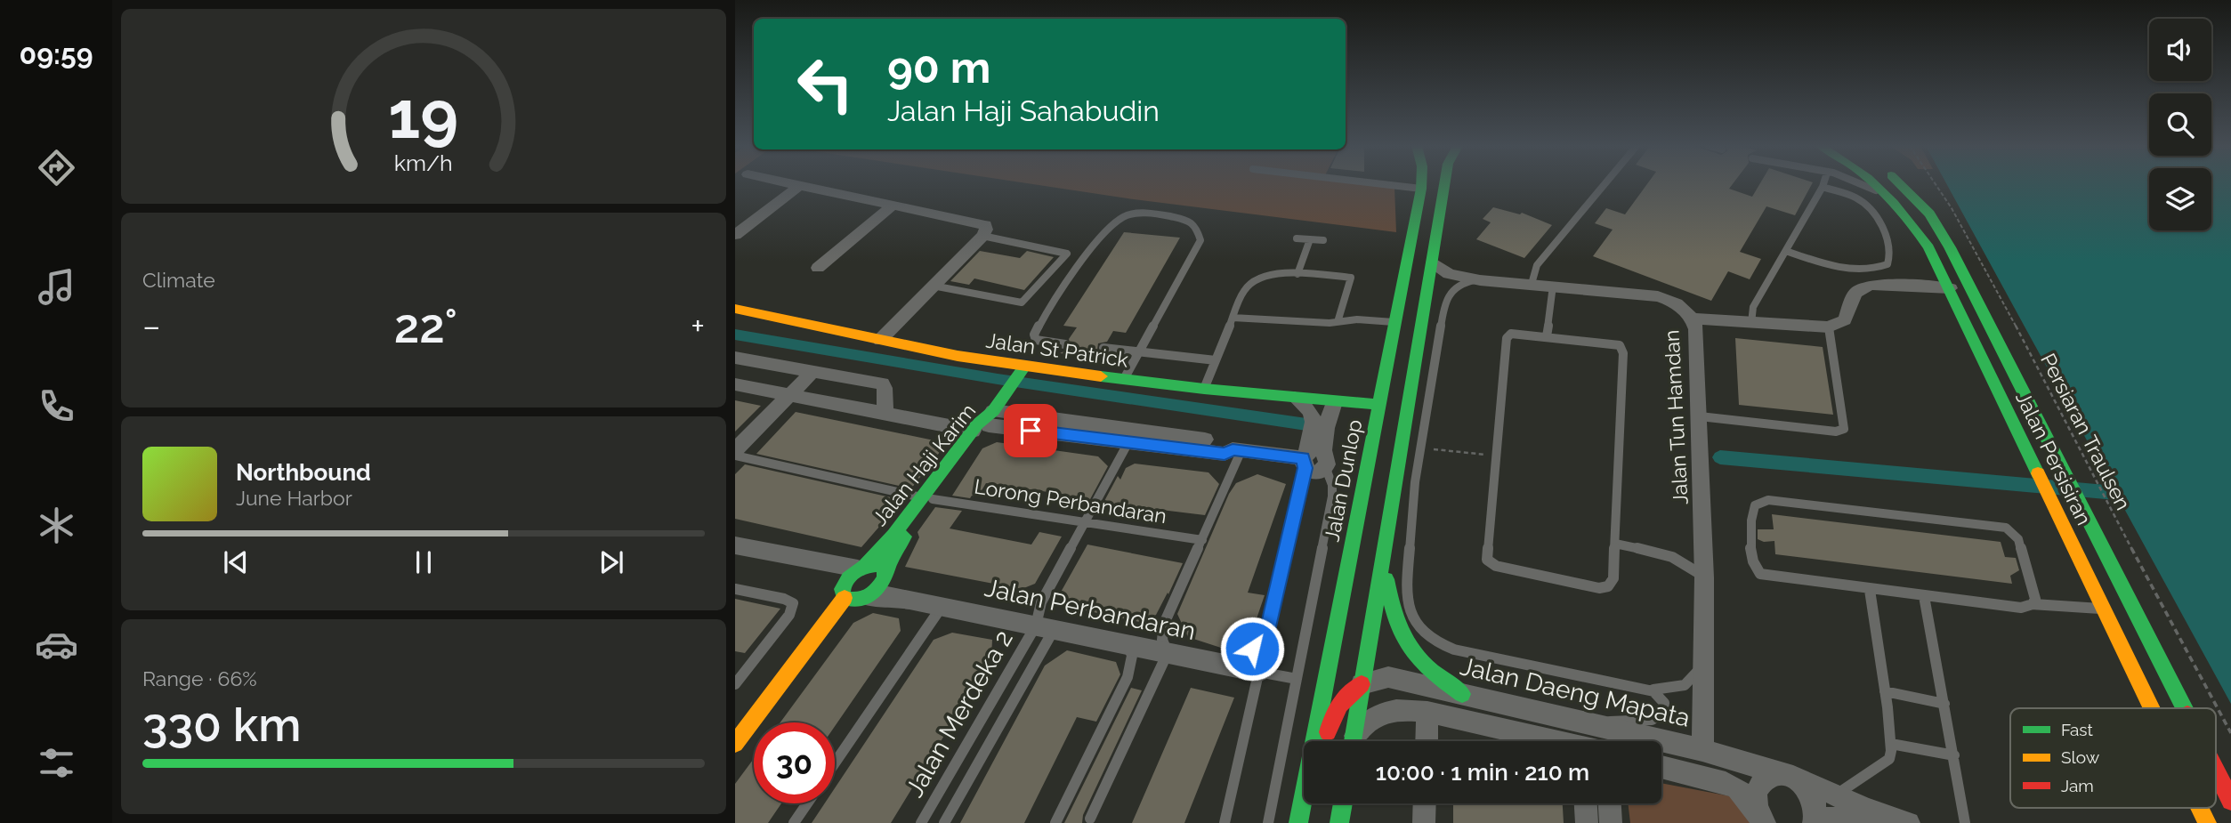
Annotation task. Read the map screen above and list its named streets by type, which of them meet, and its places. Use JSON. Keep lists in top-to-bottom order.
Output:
{
  "streets": {
    "street": [
      "Jalan St Patrick",
      "Jalan Tun Hamdan",
      "Jalan Persisiran",
      "Jalan Haji Karim",
      "Jalan Dunlop",
      "Jalan Perbandaran",
      "Jalan Daeng Mapata"
    ],
    "lane": ["Lorong Perbandaran", "Jalan Merdeka 2"],
    "path": ["Persiaran Traulsen"]
  },
  "crossings": [
    ["Jalan St Patrick", "Jalan Haji Karim"],
    ["Jalan St Patrick", "Jalan Dunlop"],
    ["Jalan Tun Hamdan", "Jalan Daeng Mapata"],
    ["Jalan Haji Karim", "Lorong Perbandaran"],
    ["Jalan Haji Karim", "Jalan Perbandaran"],
    ["Jalan Perbandaran", "Jalan Merdeka 2"]
  ],
  "legend": ["Fast", "Slow", "Jam"],
  "page": {
    "tabs": "09:59",
    "turn": ["90 m", "Jalan Haji Sahabudin"],
    "tile": [
      "Climate",
      ["Range · 66%", "330 km"]
    ],
    "heat": ["−", "22°", "+"],
    "song": ["Northbound", "June Harbor"],
    "limit": "30",
    "trip": "10:00 · 1 min · 210 m",
    "gauge": ["19", "km/h"]
  }
}
